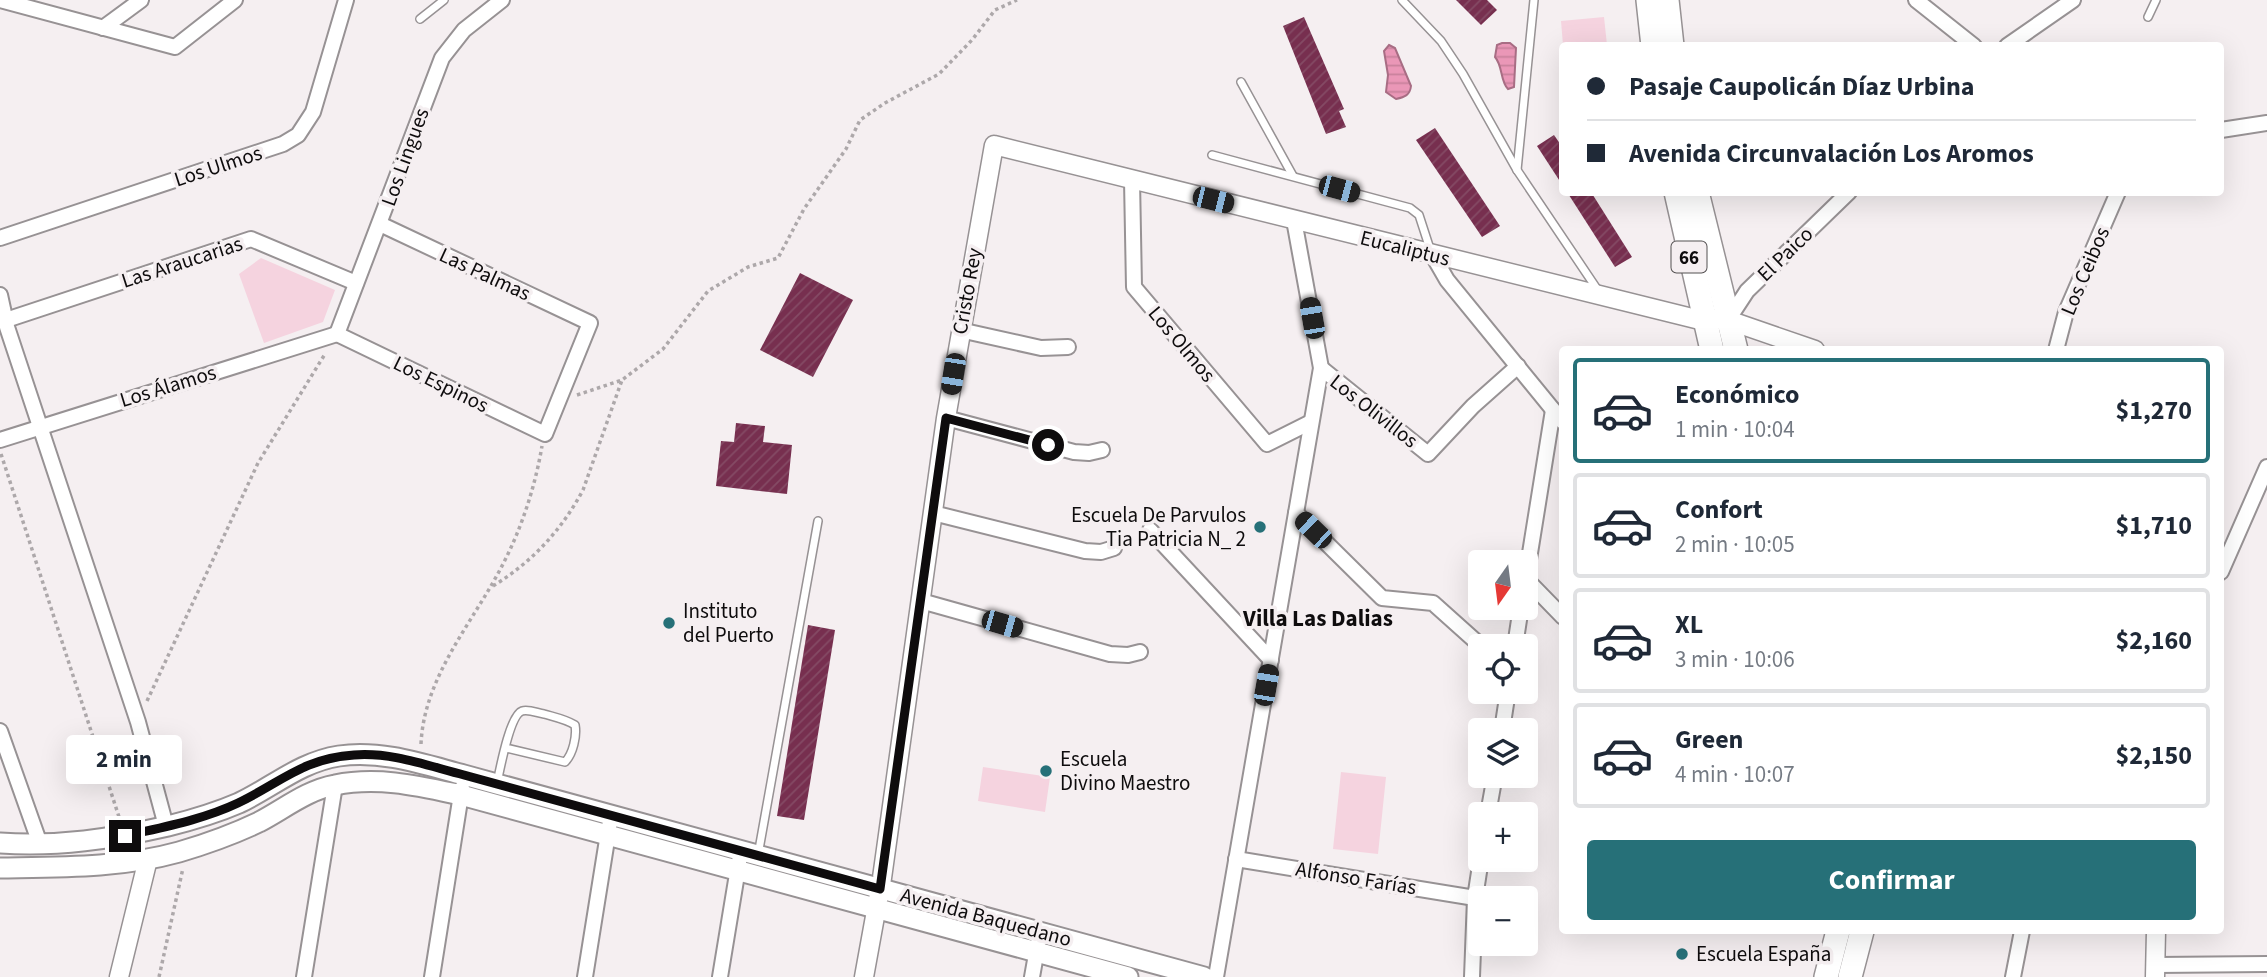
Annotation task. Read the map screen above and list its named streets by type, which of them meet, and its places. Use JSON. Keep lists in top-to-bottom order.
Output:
{
  "streets": {
    "highway": ["66"],
    "main road": ["Avenida Baquedano"],
    "street": [
      "Los Lingues",
      "Los Ulmos",
      "Eucaliptus",
      "El Paico",
      "Las Araucarias",
      "Los Ceibos",
      "Las Palmas",
      "Cristo Rey",
      "Los Olmos",
      "Los Espinos",
      "Los Álamos",
      "Los Olivillos",
      "Alfonso Farías"
    ]
  },
  "crossings": [
    ["Los Lingues", "Las Araucarias"],
    ["Los Lingues", "Las Palmas"],
    ["Los Lingues", "Los Espinos"],
    ["Los Lingues", "Los Álamos"],
    ["Eucaliptus", "El Paico"],
    ["Eucaliptus", "66"],
    ["Eucaliptus", "Cristo Rey"],
    ["Eucaliptus", "Los Olmos"],
    ["El Paico", "66"],
    ["Cristo Rey", "Avenida Baquedano"],
    ["Los Espinos", "Los Álamos"]
  ],
  "districts": ["Villa Las Dalias"],
  "places": [
    "Escuela De Parvulos Tia Patricia N_ 2",
    "Instituto del Puerto",
    "Escuela Divino Maestro",
    "Escuela España"
  ],
  "north": "bottom",
  "page": {
    "banner": ["Pasaje Caupolicán Díaz Urbina", "Avenida Circunvalación Los Aromos"],
    "list": [
      {
        "name": "Económico",
        "note": "1 min · 10:04",
        "value": "$1,270"
      },
      {
        "name": "Confort",
        "note": "2 min · 10:05",
        "value": "$1,710"
      },
      {
        "name": "XL",
        "note": "3 min · 10:06",
        "value": "$2,160"
      },
      {
        "name": "Green",
        "note": "4 min · 10:07",
        "value": "$2,150"
      }
    ],
    "map_buttons": ["+", "−"],
    "bubble": "2 min",
    "buttons": "Confirmar"
  }
}
